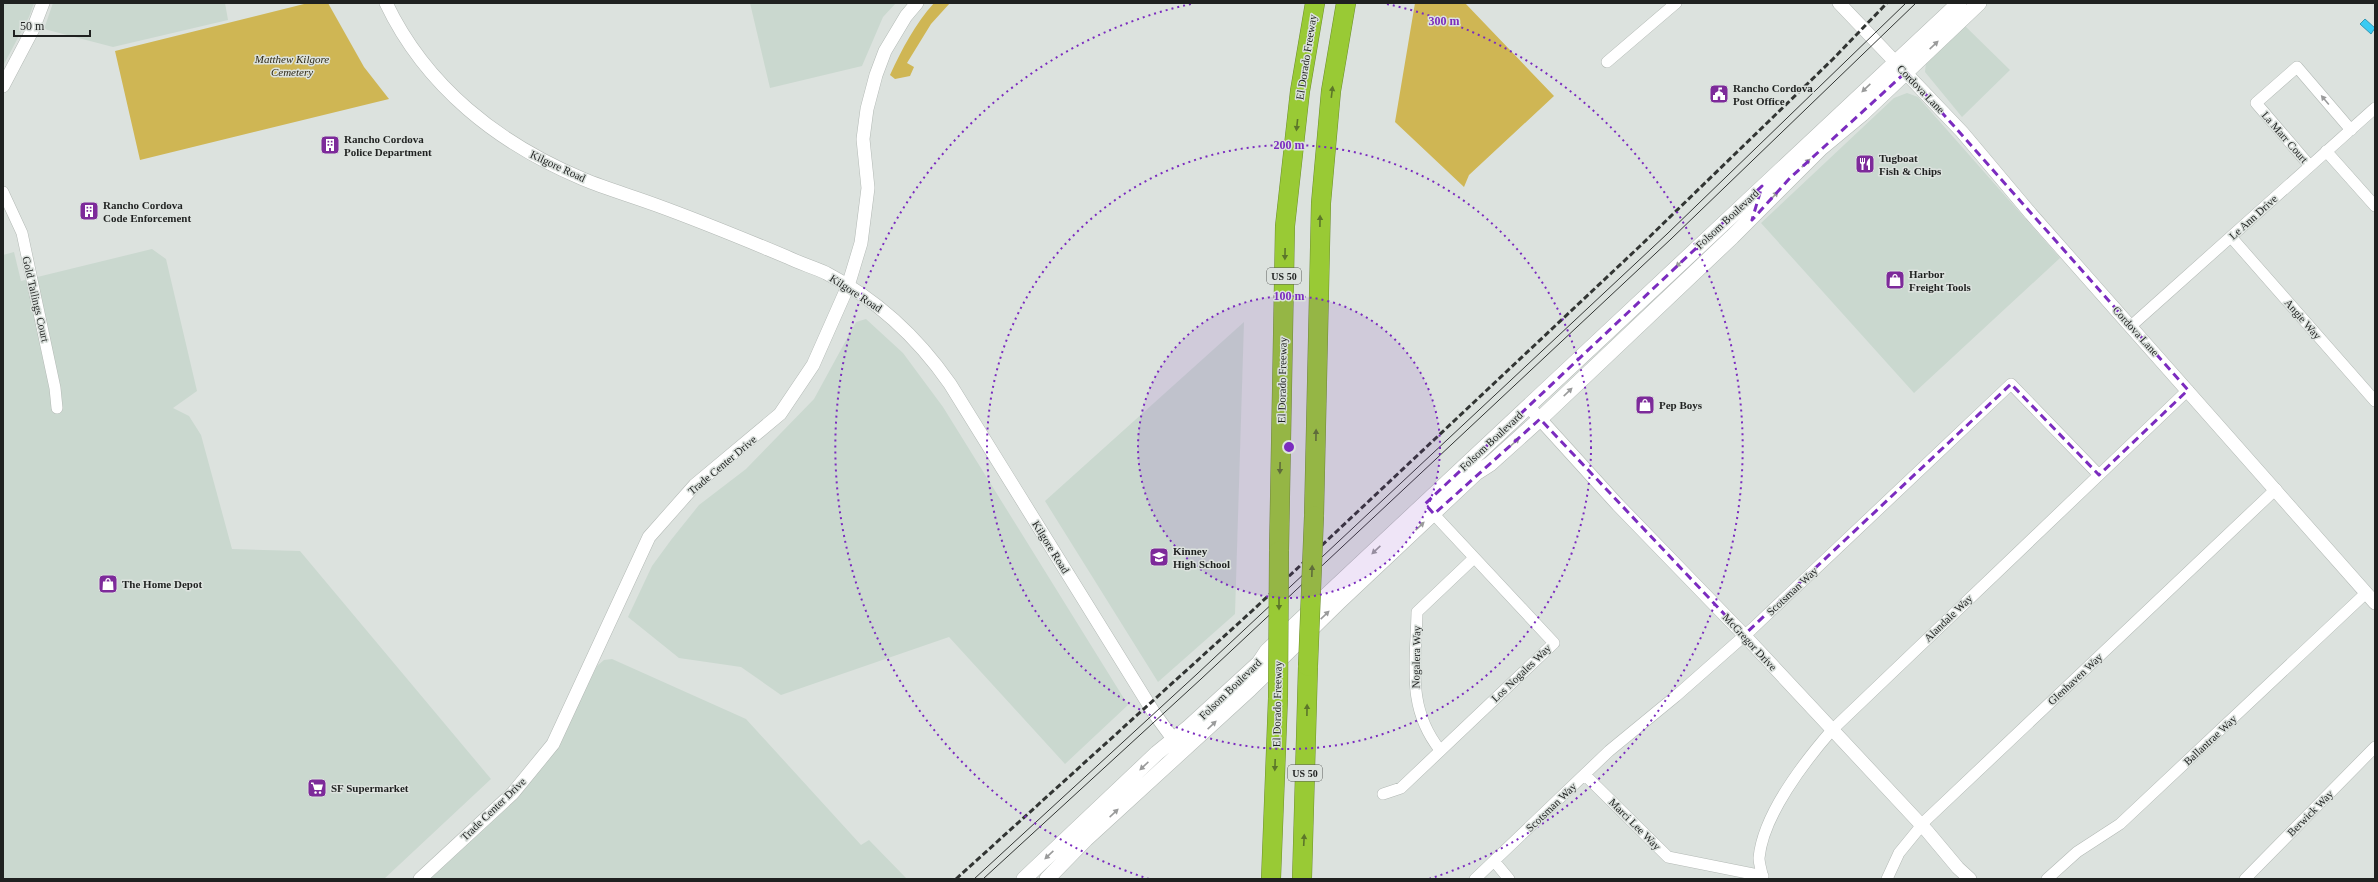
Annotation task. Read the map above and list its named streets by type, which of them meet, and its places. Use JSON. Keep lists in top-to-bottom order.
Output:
{
  "streets": {
    "highway": ["El Dorado Freeway", "US 50"],
    "main road": ["Folsom Boulevard"],
    "street": [
      "Cordova Lane",
      "La Marr Court",
      "Kilgore Road",
      "Le Ann Drive",
      "Gold Tailings Court",
      "Angie Way",
      "Trade Center Drive",
      "Scotsman Way",
      "Alandale Way",
      "McGregor Drive",
      "Nogalera Way",
      "Los Nogales Way",
      "Glenhaven Way",
      "Ballantrae Way",
      "Berwick Way",
      "Marci Lee Way"
    ]
  },
  "crossings": [
    ["Cordova Lane", "Le Ann Drive"],
    ["Cordova Lane", "Folsom Boulevard"],
    ["Cordova Lane", "Alandale Way"],
    ["Cordova Lane", "Glenhaven Way"],
    ["Cordova Lane", "Ballantrae Way"],
    ["La Marr Court", "Le Ann Drive"],
    ["Kilgore Road", "Folsom Boulevard"],
    ["Kilgore Road", "Trade Center Drive"],
    ["Le Ann Drive", "Angie Way"],
    ["Folsom Boulevard", "McGregor Drive"],
    ["Folsom Boulevard", "Los Nogales Way"],
    ["Scotsman Way", "Alandale Way"],
    ["Scotsman Way", "McGregor Drive"],
    ["Scotsman Way", "Marci Lee Way"],
    ["Alandale Way", "McGregor Drive"],
    ["Alandale Way", "Marci Lee Way"],
    ["McGregor Drive", "Glenhaven Way"],
    ["Nogalera Way", "Los Nogales Way"]
  ],
  "parks": ["Matthew Kilgore Cemetery"],
  "places": {
    "public building": ["Rancho Cordova Post Office"],
    "building": ["Rancho Cordova Police Department", "Rancho Cordova Code Enforcement"],
    "restaurant": ["Tugboat Fish & Chips"],
    "shop": ["Harbor Freight Tools", "Pep Boys", "The Home Depot"],
    "school or university": ["Kinney High School"],
    "supermarket": ["SF Supermarket"]
  },
  "scale_bar": "50 m",
  "rings": ["300 m", "200 m", "100 m"]
}
